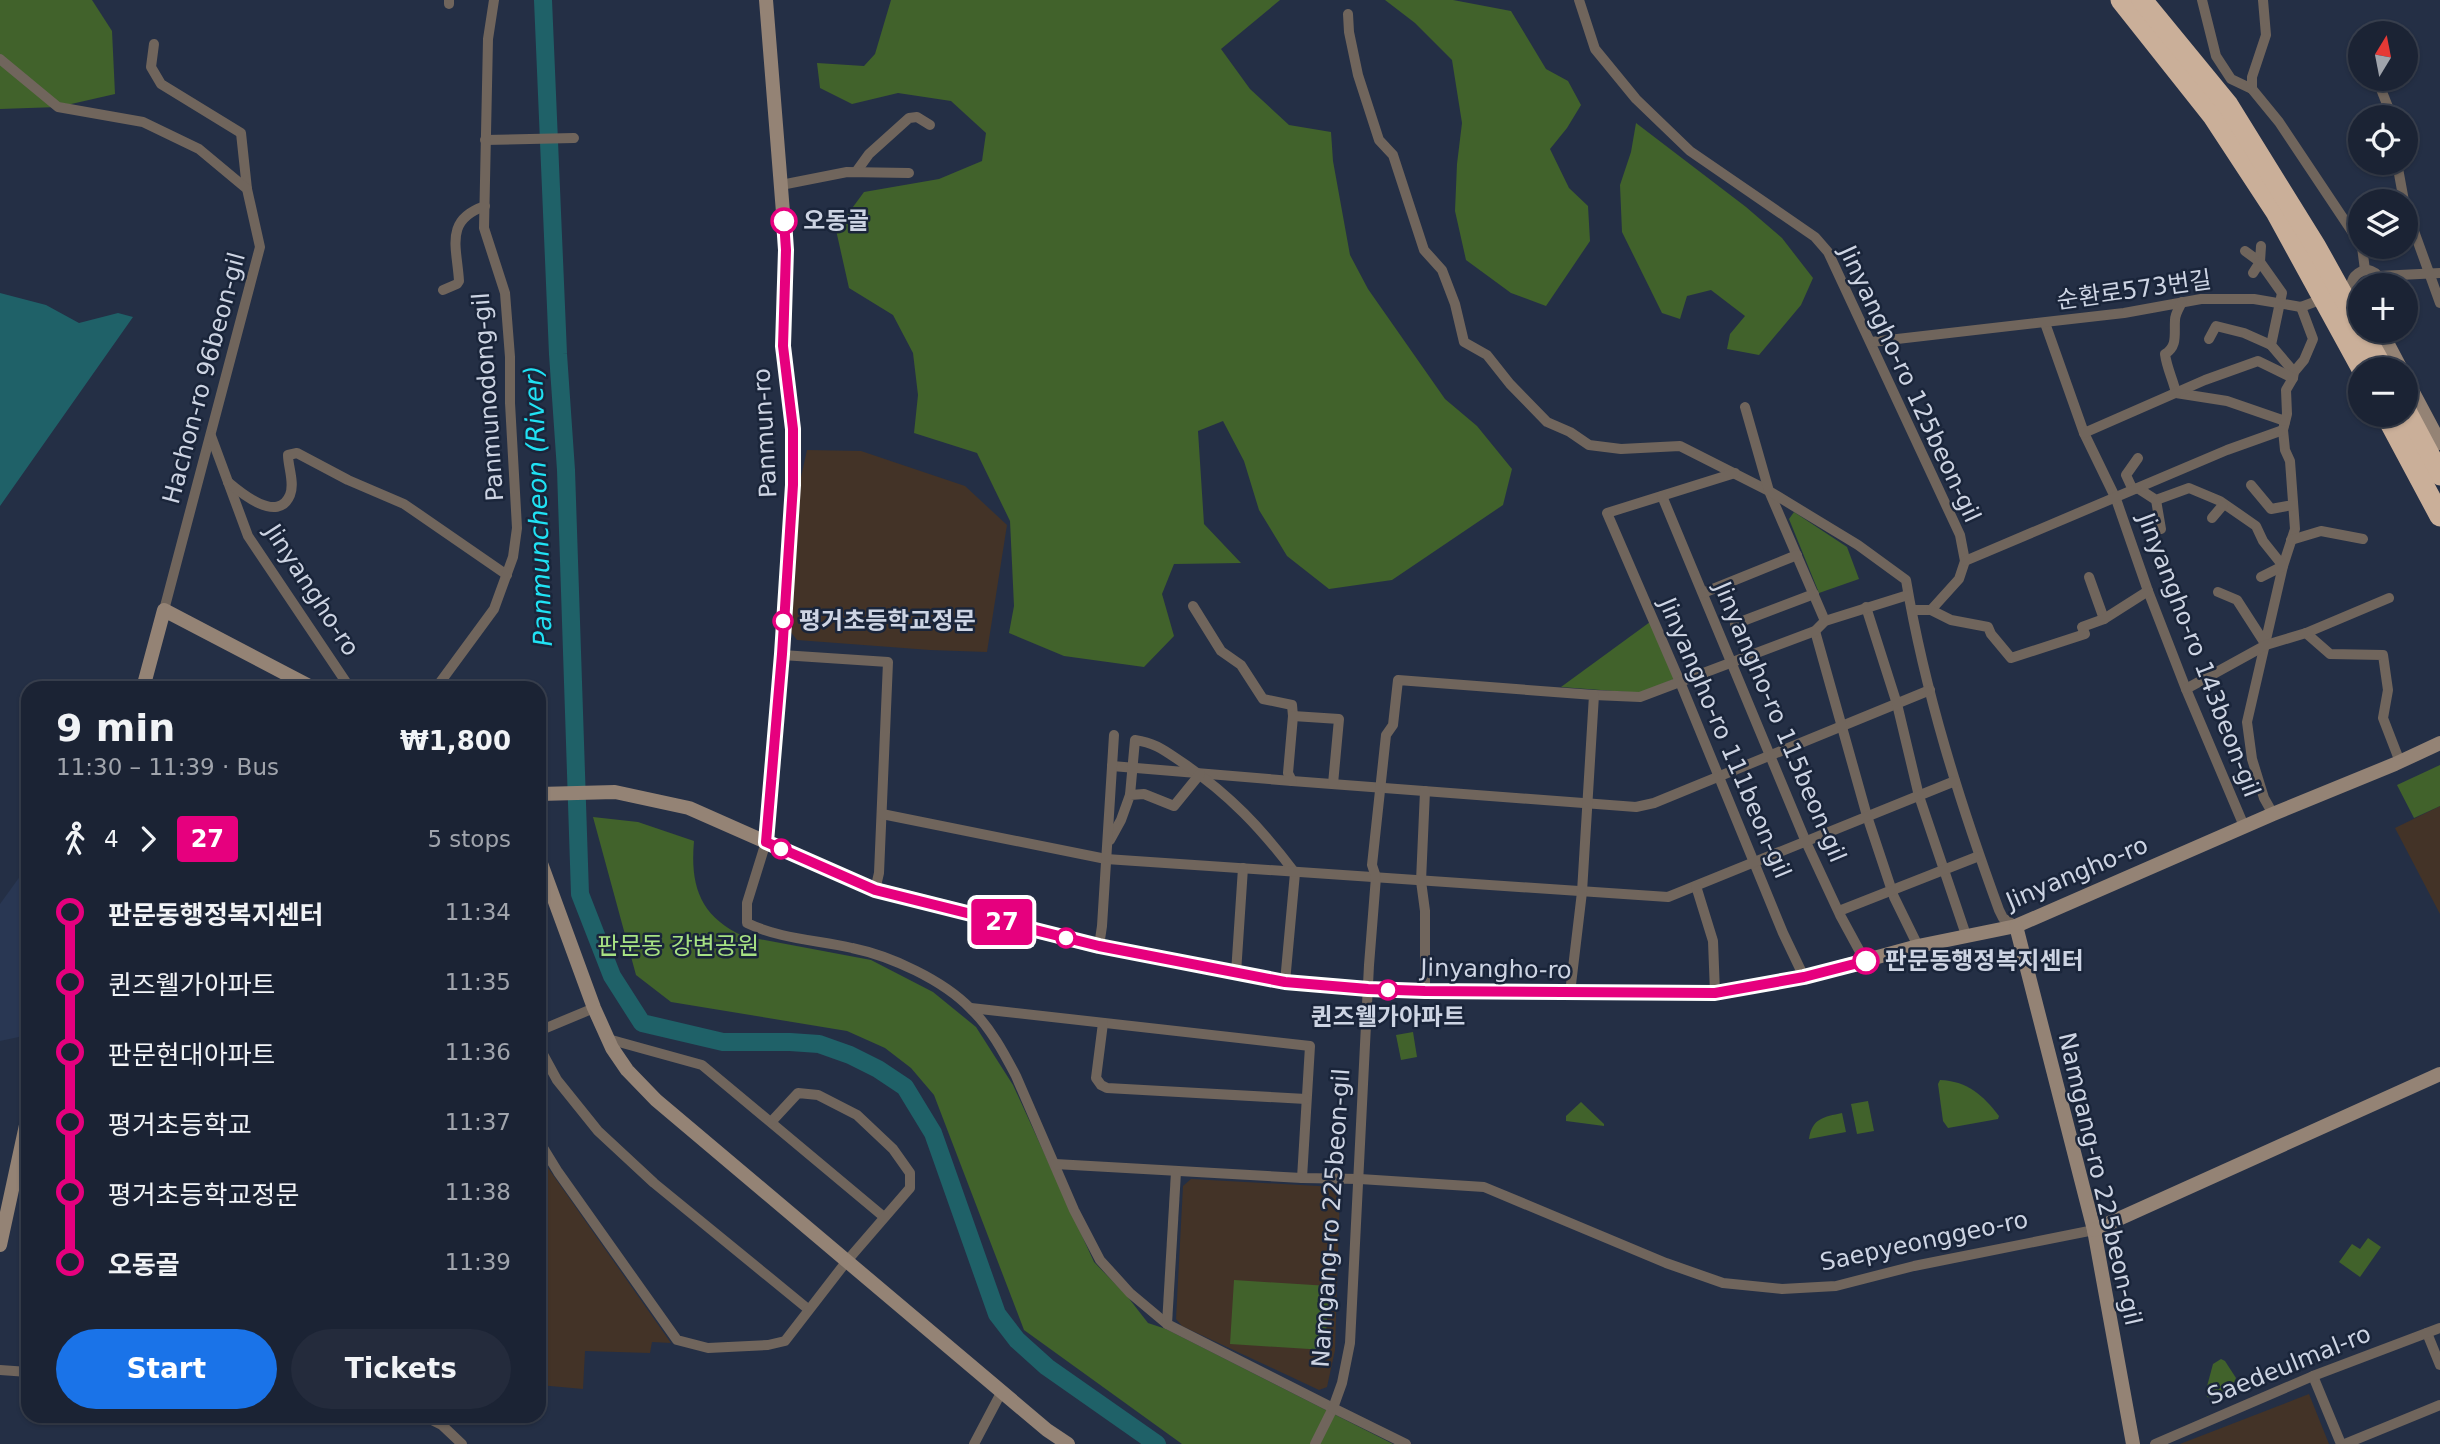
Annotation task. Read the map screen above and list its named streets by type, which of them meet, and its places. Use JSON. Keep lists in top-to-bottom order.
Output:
{
  "streets": {
    "street": [
      "순환로573번길",
      "Hachon-ro 96beon-gil",
      "Jinyangho-ro 125beon-gil",
      "Panmunodong-gil",
      "Panmun-ro",
      "Jinyangho-ro",
      "Jinyangho-ro 143beon-gil",
      "Jinyangho-ro 115beon-gil",
      "Jinyangho-ro 111beon-gil",
      "Namgang-ro 225beon-gil",
      "Saepyeonggeo-ro",
      "Saedeulmal-ro"
    ]
  },
  "crossings": [
    ["순환로573번길", "Jinyangho-ro 125beon-gil"],
    ["순환로573번길", "Jinyangho-ro 143beon-gil"],
    ["Hachon-ro 96beon-gil", "Jinyangho-ro"],
    ["Jinyangho-ro 125beon-gil", "Jinyangho-ro 143beon-gil"],
    ["Panmun-ro", "Jinyangho-ro"],
    ["Jinyangho-ro", "Jinyangho-ro 143beon-gil"],
    ["Jinyangho-ro", "Jinyangho-ro 115beon-gil"],
    ["Jinyangho-ro", "Jinyangho-ro 111beon-gil"],
    ["Jinyangho-ro", "Namgang-ro 225beon-gil"],
    ["Jinyangho-ro 115beon-gil", "Jinyangho-ro 111beon-gil"],
    ["Namgang-ro 225beon-gil", "Saepyeonggeo-ro"]
  ],
  "water": ["Panmuncheon (River)"],
  "parks": ["판문동 강변공원"],
  "places": [
    "오동골",
    "평거초등학교정문",
    "판문동행정복지센터",
    "퀸즈웰가아파트"
  ],
  "lines": ["bus line 27"],
  "north": "top",
  "page": {
    "on_map": "27",
    "map_buttons": ["+", "−"],
    "heading": ["9 min", "11:30 – 11:39 · Bus", "₩1,800"],
    "legs": ["4", "27", "5 stops"],
    "list": [
      {
        "name": "판문동행정복지센터",
        "value": "11:34"
      },
      {
        "name": "퀸즈웰가아파트",
        "value": "11:35"
      },
      {
        "name": "판문현대아파트",
        "value": "11:36"
      },
      {
        "name": "평거초등학교",
        "value": "11:37"
      },
      {
        "name": "평거초등학교정문",
        "value": "11:38"
      },
      {
        "name": "오동골",
        "value": "11:39"
      }
    ],
    "buttons": ["Start", "Tickets"]
  }
}
